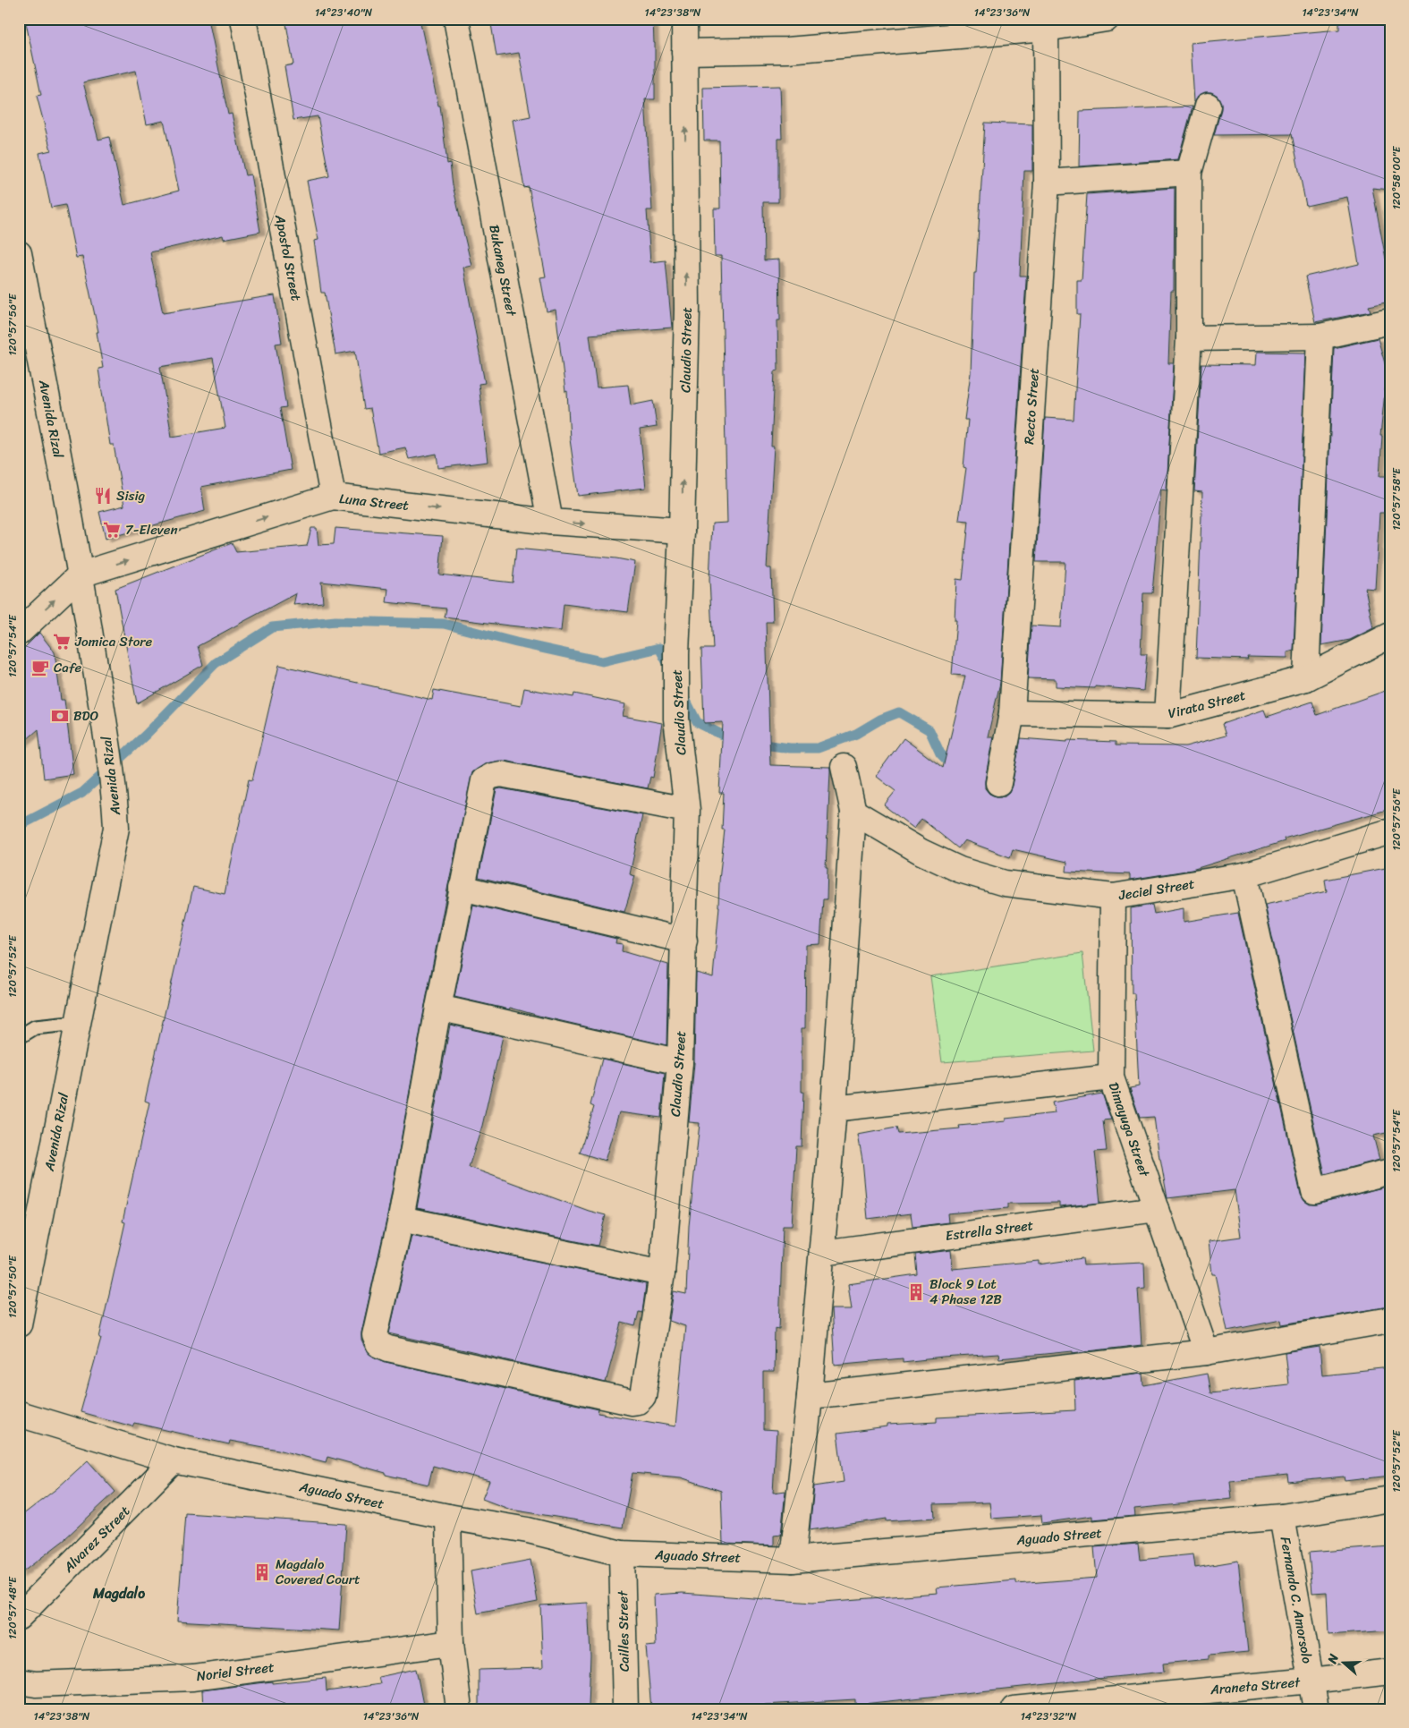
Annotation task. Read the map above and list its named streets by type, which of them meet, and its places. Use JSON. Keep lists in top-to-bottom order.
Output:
{
  "streets": {
    "street": [
      "Apostol Street",
      "Bukaneg Street",
      "Claudio Street",
      "Recto Street",
      "Avenida Rizal",
      "Luna Street",
      "Virata Street",
      "Jeciel Street",
      "Dimayuga Street",
      "Estrella Street",
      "Aguado Street",
      "Alvarez Street",
      "Fernando C. Amorsolo",
      "Cailles Street",
      "Noriel Street",
      "Araneta Street"
    ]
  },
  "crossings": [
    ["Apostol Street", "Luna Street"],
    ["Bukaneg Street", "Luna Street"],
    ["Claudio Street", "Luna Street"],
    ["Recto Street", "Virata Street"],
    ["Avenida Rizal", "Luna Street"],
    ["Jeciel Street", "Dimayuga Street"],
    ["Dimayuga Street", "Estrella Street"],
    ["Aguado Street", "Alvarez Street"],
    ["Aguado Street", "Fernando C. Amorsolo"],
    ["Aguado Street", "Cailles Street"],
    ["Fernando C. Amorsolo", "Araneta Street"]
  ],
  "one_way": ["Luna Street"],
  "districts": ["Magdalo"],
  "places": {
    "restaurant": ["Sisig"],
    "supermarket": ["7-Eleven", "Jomica Store"],
    "cafe": ["Cafe"],
    "bank": ["BDO"],
    "building": ["Block 9 Lot 4 Phase 12B", "Magdalo Covered Court"]
  },
  "north": "left",
  "coordinates": [
    "14°23'40\"N",
    "14°23'38\"N",
    "14°23'36\"N",
    "14°23'34\"N",
    "120°58'00\"E",
    "120°57'56\"E",
    "120°57'58\"E",
    "120°57'54\"E",
    "120°57'52\"E",
    "120°57'50\"E",
    "120°57'48\"E",
    "14°23'32\"N"
  ]
}
